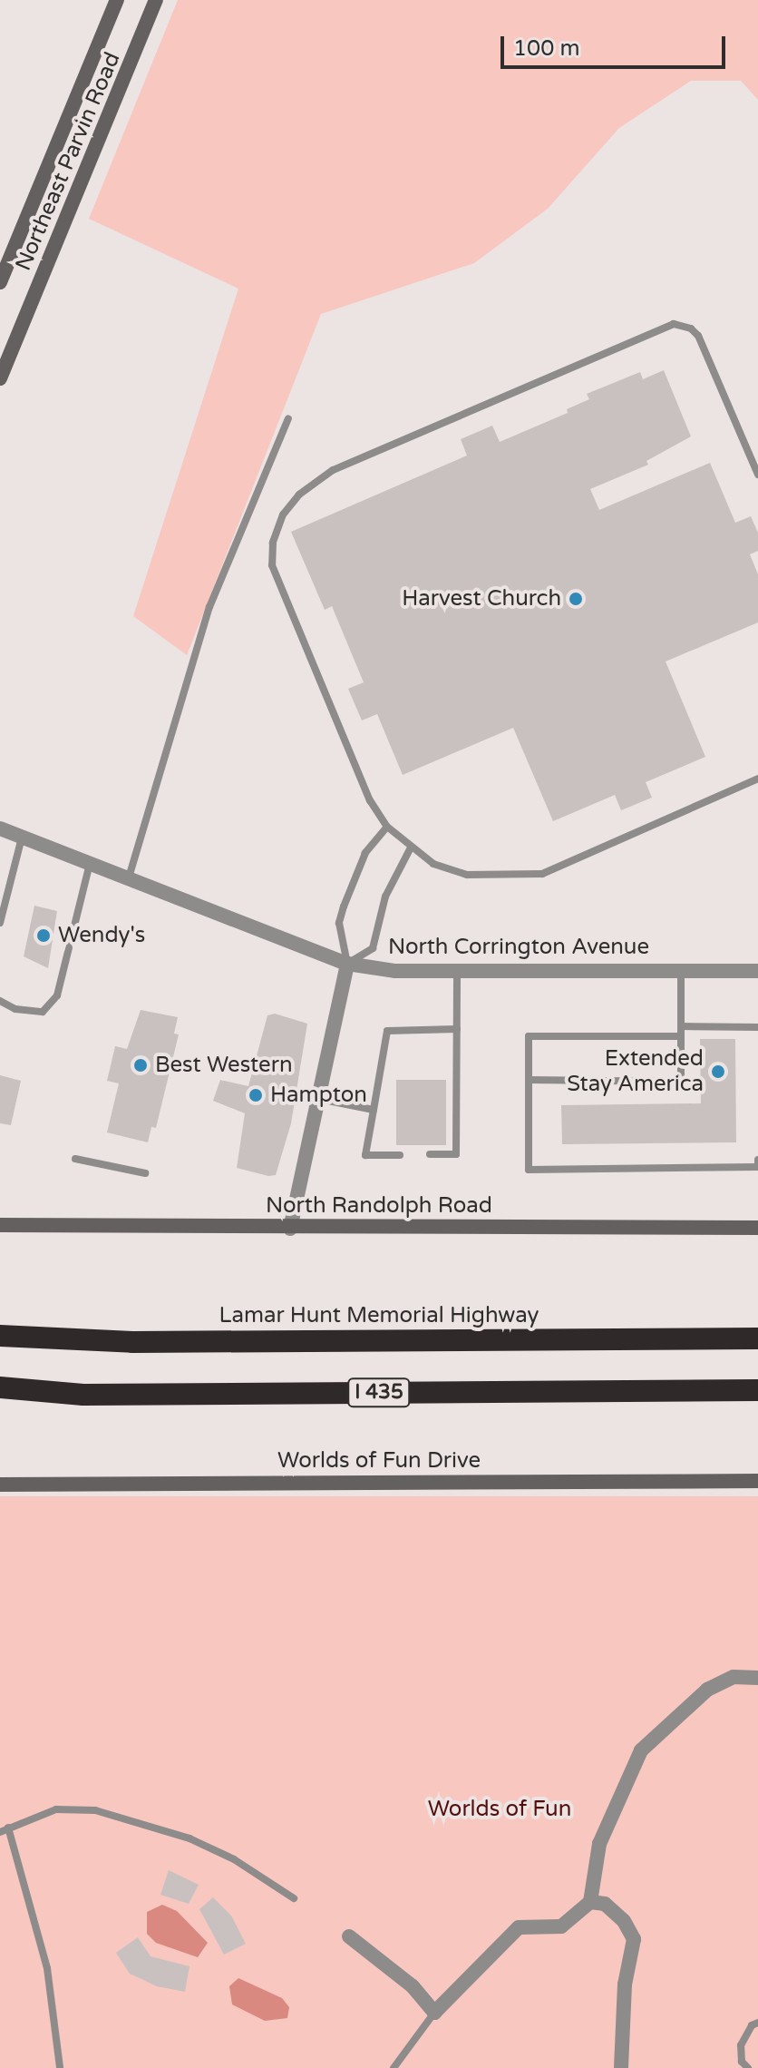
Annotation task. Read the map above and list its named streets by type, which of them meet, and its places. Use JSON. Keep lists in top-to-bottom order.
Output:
{
  "streets": {
    "highway": ["Lamar Hunt Memorial Highway", "I 435"],
    "main road": ["Northeast Parvin Road", "North Randolph Road", "Worlds of Fun Drive"],
    "street": ["North Corrington Avenue"]
  },
  "parks": ["Worlds of Fun"],
  "places": [
    "Harvest Church",
    "Wendy's",
    "Best Western",
    "Extended Stay America",
    "Hampton"
  ],
  "scale_bar": "100 m"
}
